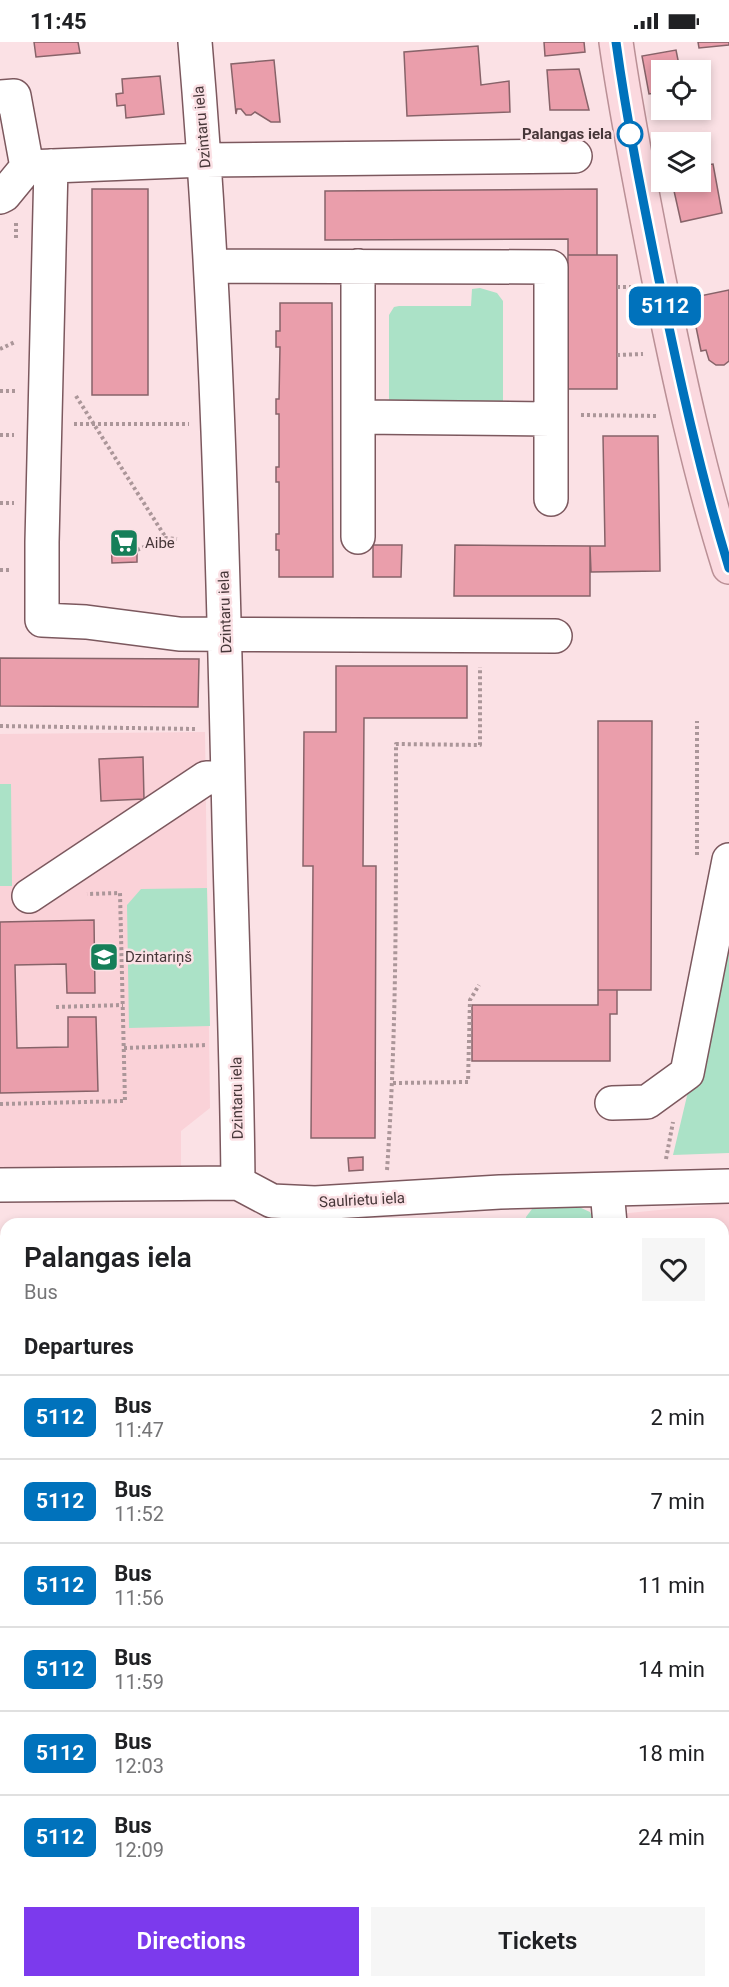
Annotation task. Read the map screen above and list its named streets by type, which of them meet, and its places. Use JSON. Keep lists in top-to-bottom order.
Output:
{
  "streets": {
    "street": ["Dzintaru iela", "Saulrietu iela"]
  },
  "crossings": [
    ["Dzintaru iela", "Saulrietu iela"]
  ],
  "places": {
    "other": ["Palangas iela"],
    "supermarket": ["Aibe"],
    "school or university": ["Dzintariņš"]
  },
  "lines": ["bus line 5112"],
  "page": {
    "status": "11:45",
    "on_map": "5112",
    "heading": [
      ["Palangas iela", "Bus"],
      "Departures"
    ],
    "list": [
      {
        "mark": "5112",
        "name": "Bus",
        "note": "11:47",
        "value": "2 min"
      },
      {
        "mark": "5112",
        "name": "Bus",
        "note": "11:52",
        "value": "7 min"
      },
      {
        "mark": "5112",
        "name": "Bus",
        "note": "11:56",
        "value": "11 min"
      },
      {
        "mark": "5112",
        "name": "Bus",
        "note": "11:59",
        "value": "14 min"
      },
      {
        "mark": "5112",
        "name": "Bus",
        "note": "12:03",
        "value": "18 min"
      },
      {
        "mark": "5112",
        "name": "Bus",
        "note": "12:09",
        "value": "24 min"
      }
    ],
    "buttons": ["Directions", "Tickets"]
  }
}
